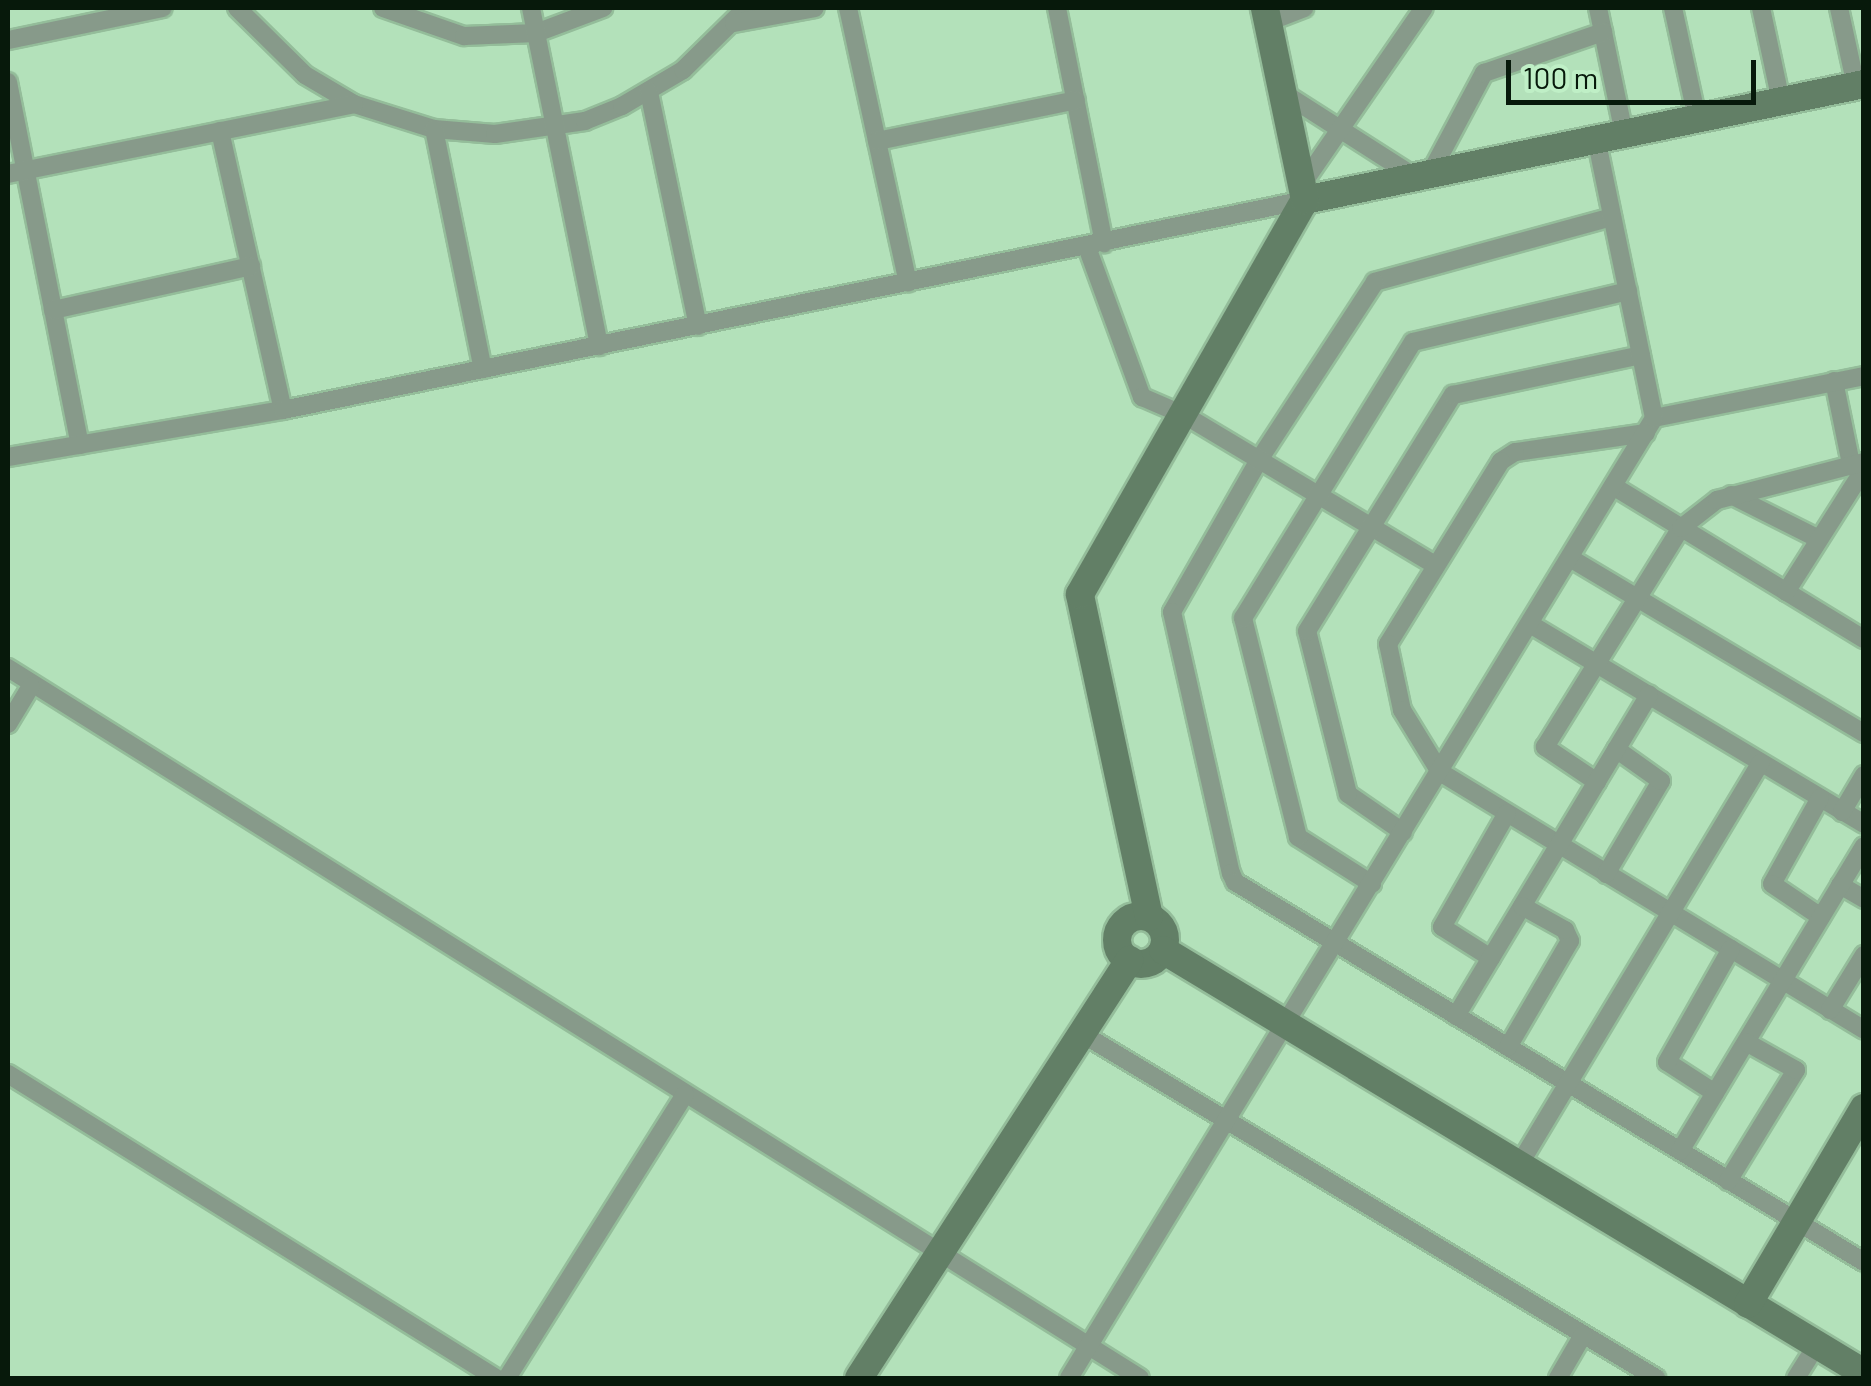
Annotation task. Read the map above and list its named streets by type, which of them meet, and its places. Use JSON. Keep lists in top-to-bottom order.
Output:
{
  "scale_bar": "100 m"
}
